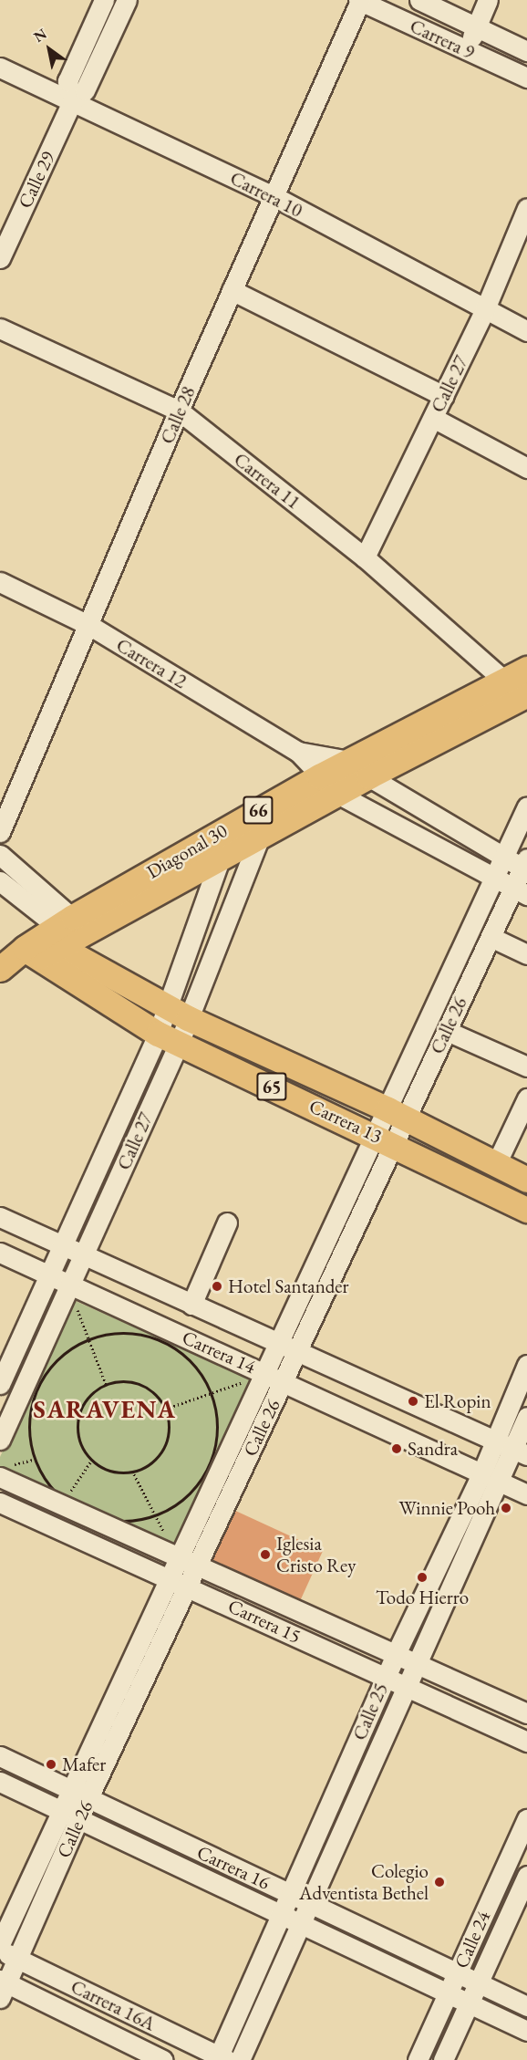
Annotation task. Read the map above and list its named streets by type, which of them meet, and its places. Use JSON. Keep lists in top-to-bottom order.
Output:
{
  "streets": {
    "main road": [
      "66",
      "Diagonal 30",
      "65",
      "Carrera 13"
    ],
    "street": [
      "Carrera 9",
      "Calle 29",
      "Carrera 10",
      "Calle 27",
      "Calle 28",
      "Carrera 11",
      "Carrera 12",
      "Calle 26",
      "Carrera 14",
      "Carrera 15",
      "Calle 25",
      "Carrera 16",
      "Calle 24",
      "Carrera 16A"
    ]
  },
  "crossings": [
    ["Carrera 9", "Calle 28"],
    ["Calle 29", "Carrera 10"],
    ["Carrera 10", "Calle 27"],
    ["Carrera 10", "Calle 28"],
    ["Calle 27", "Carrera 11"],
    ["Calle 27", "Diagonal 30"],
    ["Calle 27", "Carrera 13"],
    ["Calle 27", "Carrera 14"],
    ["Calle 28", "Carrera 11"],
    ["Calle 28", "Carrera 12"],
    ["Carrera 11", "Diagonal 30"],
    ["Carrera 12", "Diagonal 30"],
    ["Carrera 12", "Calle 26"],
    ["Diagonal 30", "Carrera 13"],
    ["Calle 26", "Carrera 13"],
    ["Calle 26", "Carrera 14"],
    ["Calle 26", "Carrera 15"],
    ["Calle 26", "Carrera 16"],
    ["Calle 26", "Carrera 16A"],
    ["Carrera 14", "Calle 25"],
    ["Carrera 15", "Calle 25"],
    ["Calle 25", "Carrera 16"],
    ["Calle 25", "Carrera 16A"],
    ["Carrera 16", "Calle 24"]
  ],
  "districts": ["SARAVENA"],
  "places": [
    "Hotel Santander",
    "El Ropin",
    "Sandra",
    "Winnie Pooh",
    "Iglesia Cristo Rey",
    "Todo Hierro",
    "Mafer",
    "Colegio Adventista Bethel"
  ],
  "north": "top left"
}
